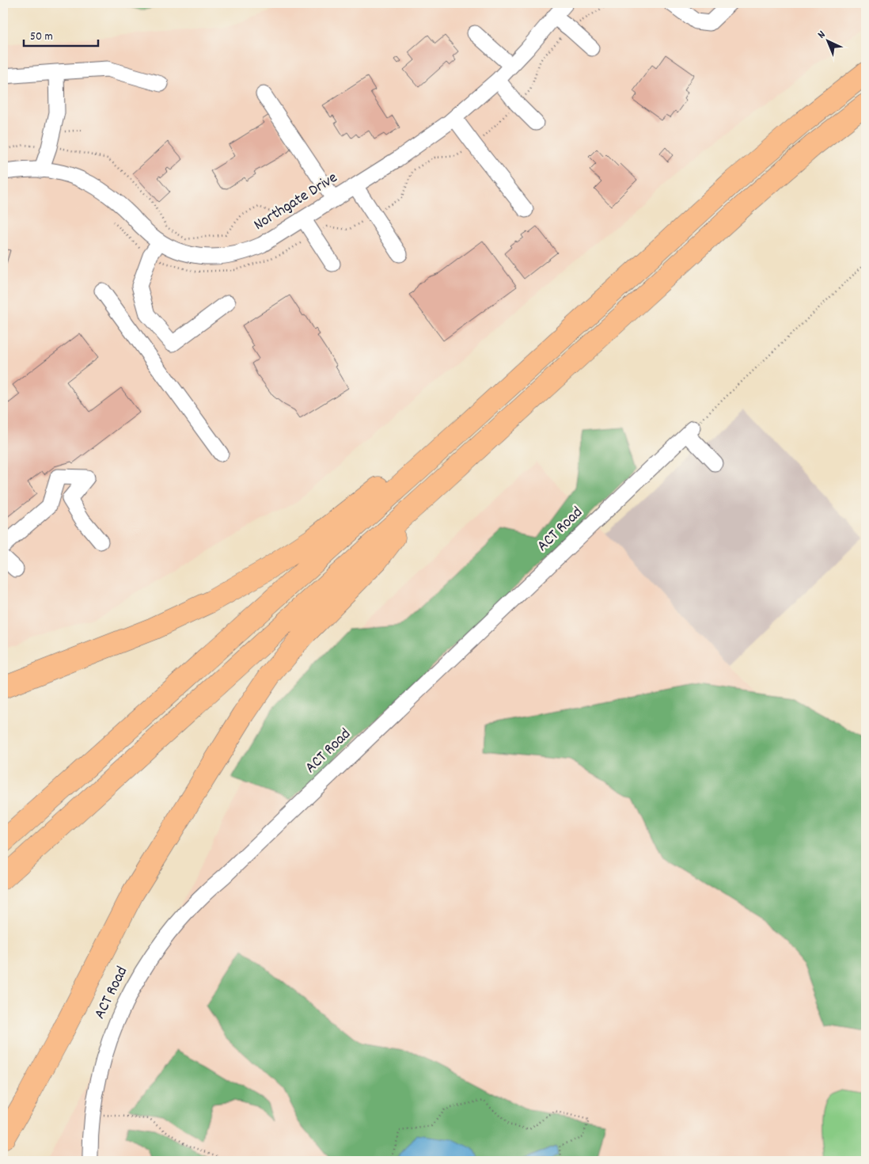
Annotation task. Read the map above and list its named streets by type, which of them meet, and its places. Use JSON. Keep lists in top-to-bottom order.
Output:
{
  "streets": {
    "street": ["Northgate Drive", "ACT Road"]
  },
  "scale_bar": "50 m",
  "north": "top left"
}
